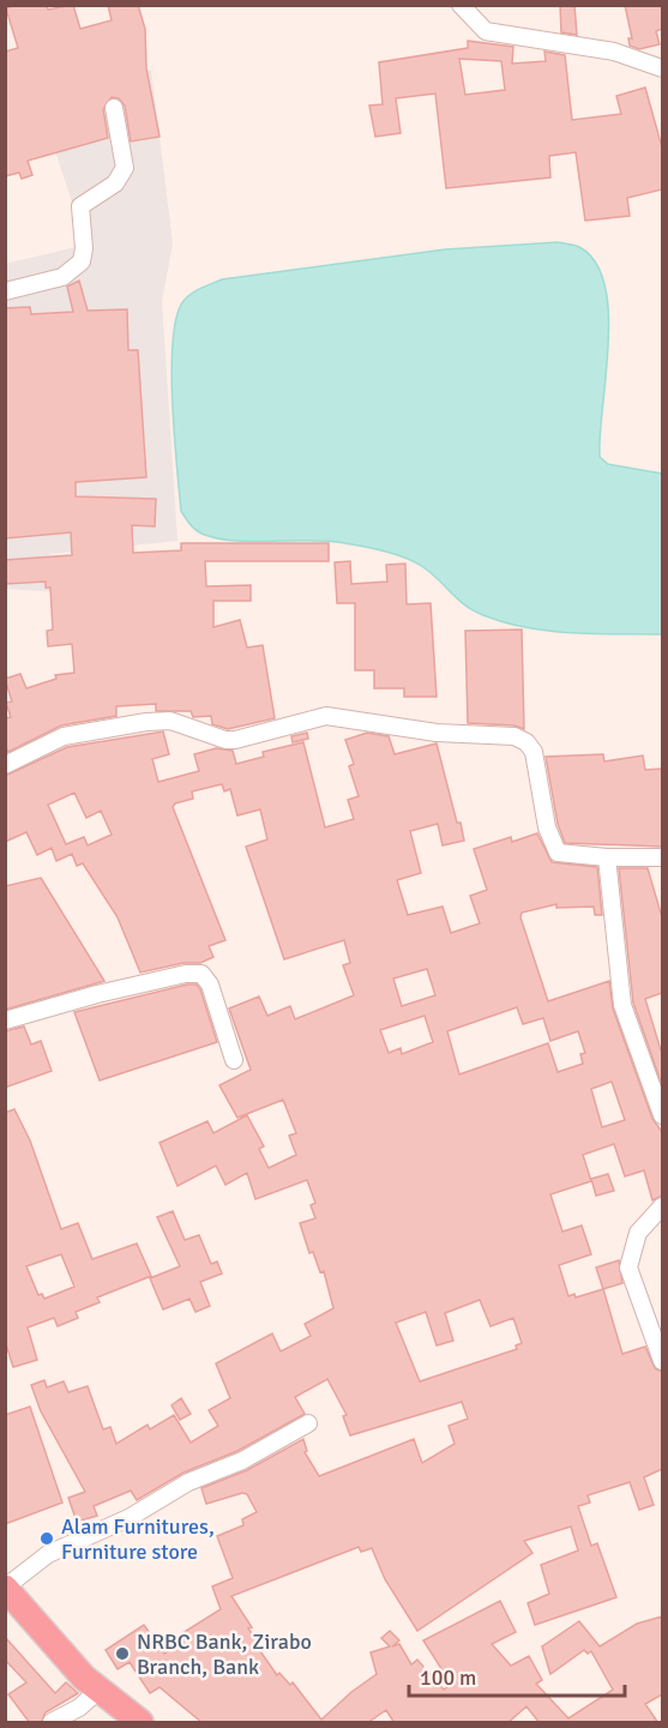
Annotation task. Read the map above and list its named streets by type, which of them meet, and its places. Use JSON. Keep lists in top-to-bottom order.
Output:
{
  "places": ["Alam Furnitures, Furniture store", "NRBC Bank, Zirabo Branch, Bank"],
  "scale_bar": "100 m"
}
